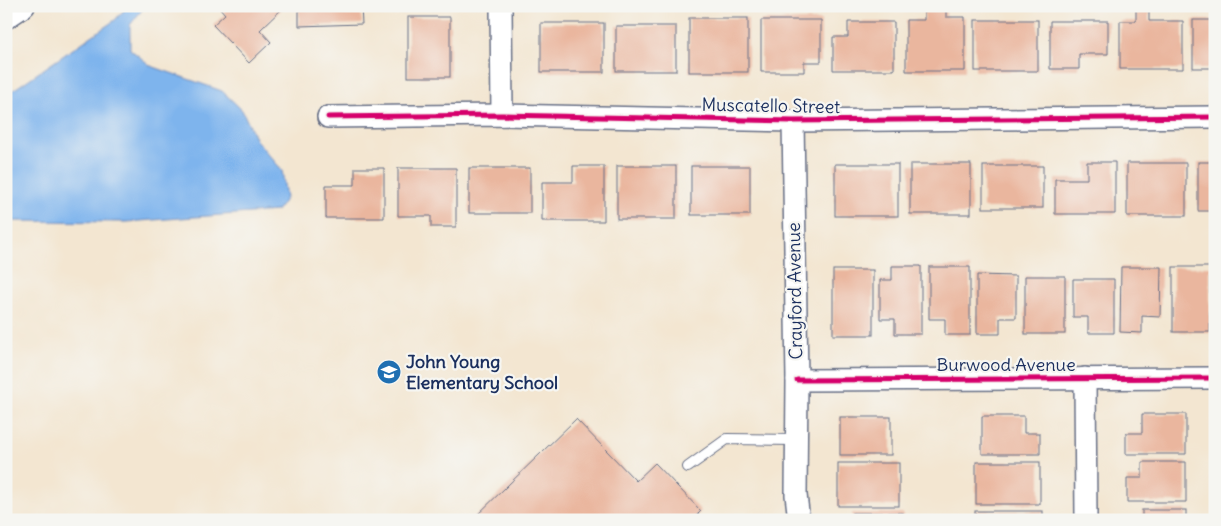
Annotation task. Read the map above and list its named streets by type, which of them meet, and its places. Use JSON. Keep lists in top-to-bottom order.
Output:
{
  "streets": {
    "street": ["Muscatello Street", "Crayford Avenue", "Burwood Avenue"]
  },
  "crossings": [
    ["Muscatello Street", "Crayford Avenue"],
    ["Crayford Avenue", "Burwood Avenue"]
  ],
  "places": {
    "school or university": ["John Young Elementary School"]
  }
}
